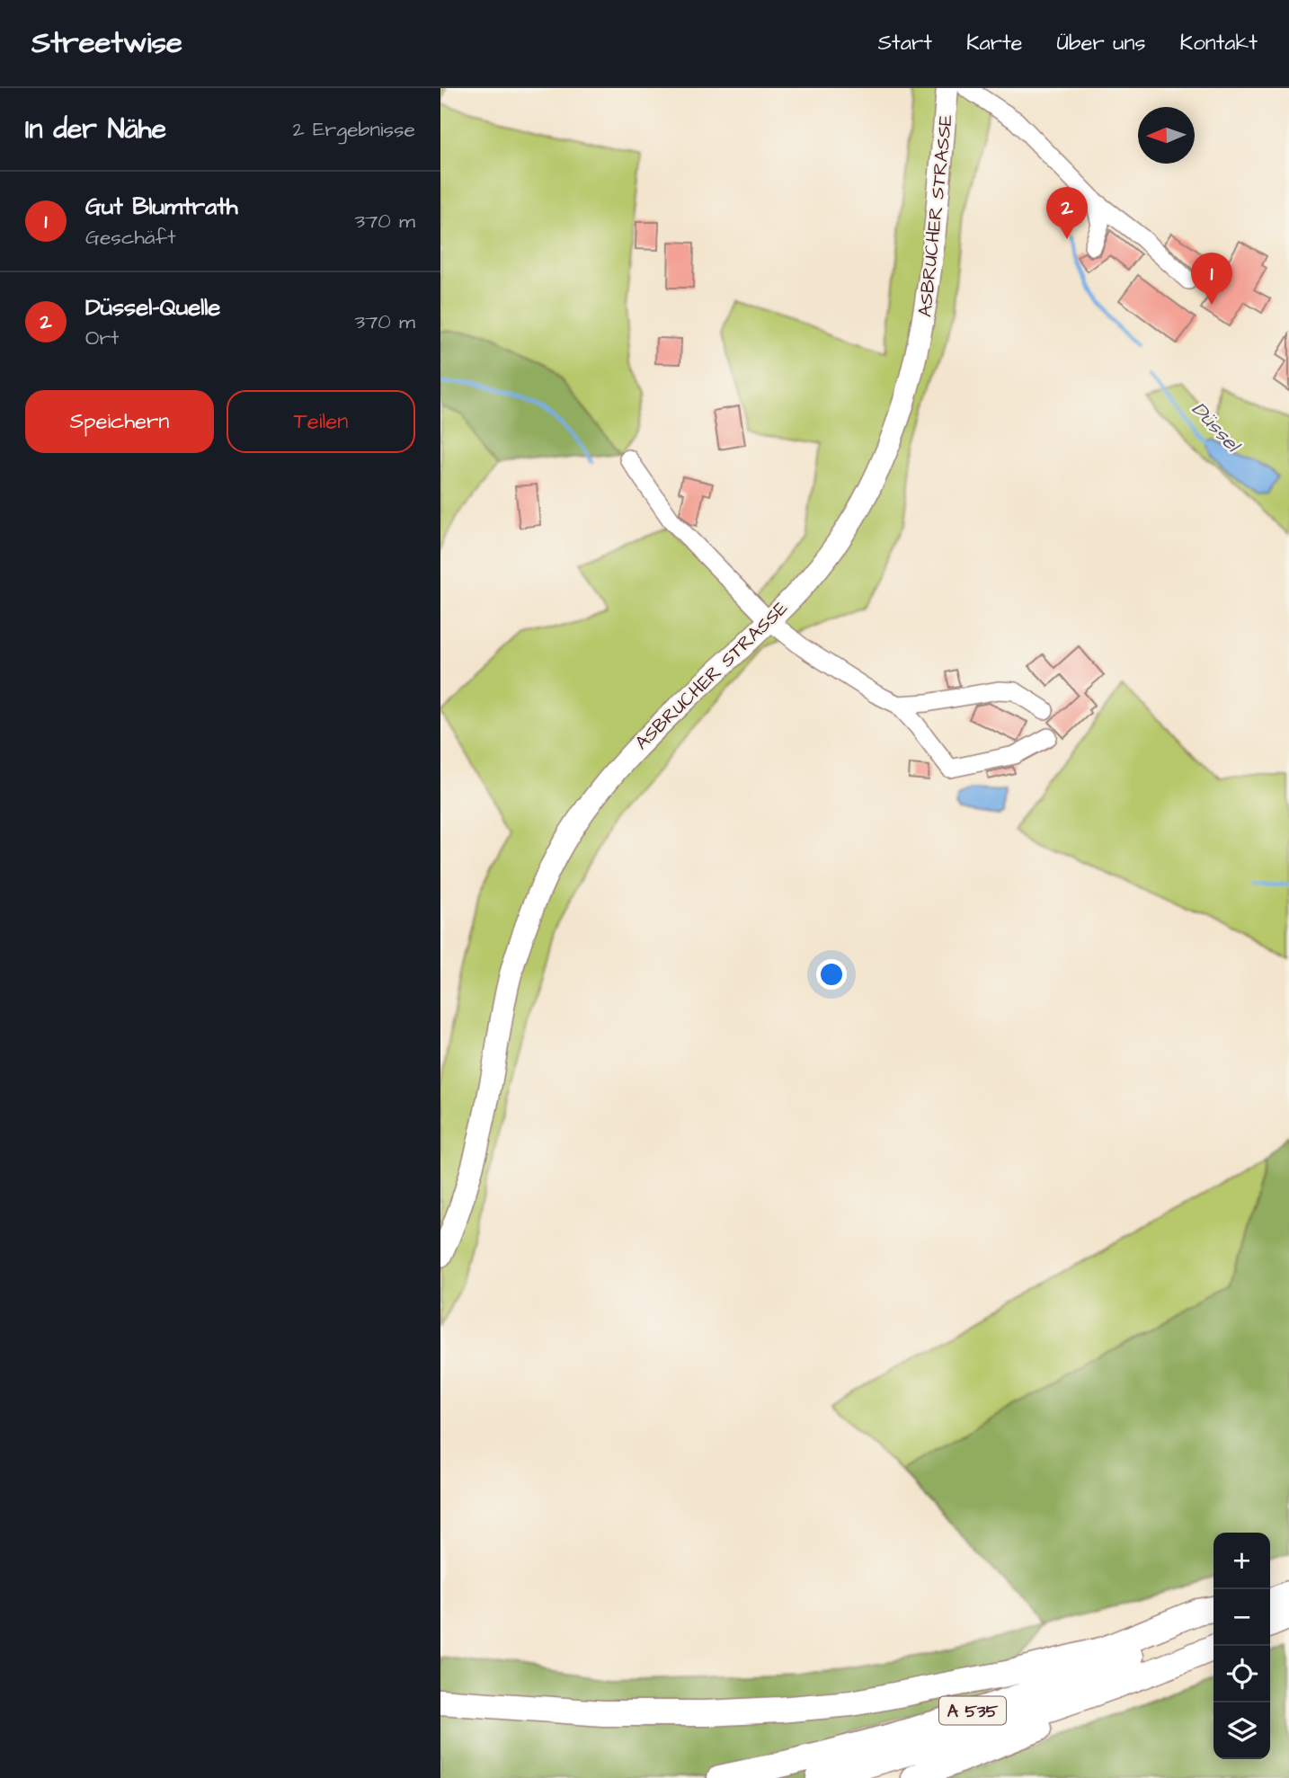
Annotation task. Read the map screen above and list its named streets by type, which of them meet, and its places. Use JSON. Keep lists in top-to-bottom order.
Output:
{
  "streets": {
    "highway": ["A 535"],
    "main road": ["ASBRUCHER STRASSE"]
  },
  "water": ["Düssel"],
  "north": "left",
  "page": {
    "header": "Streetwise",
    "nav": [
      "Start",
      "Karte",
      "Über uns",
      "Kontakt"
    ],
    "heading": ["In der Nähe", "2 Ergebnisse"],
    "list": [
      {
        "mark": "1",
        "name": "Gut Blumtrath",
        "note": "Geschäft",
        "value": "370 m"
      },
      {
        "mark": "2",
        "name": "Düssel-Quelle",
        "note": "Ort",
        "value": "370 m"
      }
    ],
    "pins": ["2", "1"],
    "buttons": ["Speichern", "Teilen"],
    "map_buttons": ["+", "−"]
  }
}
